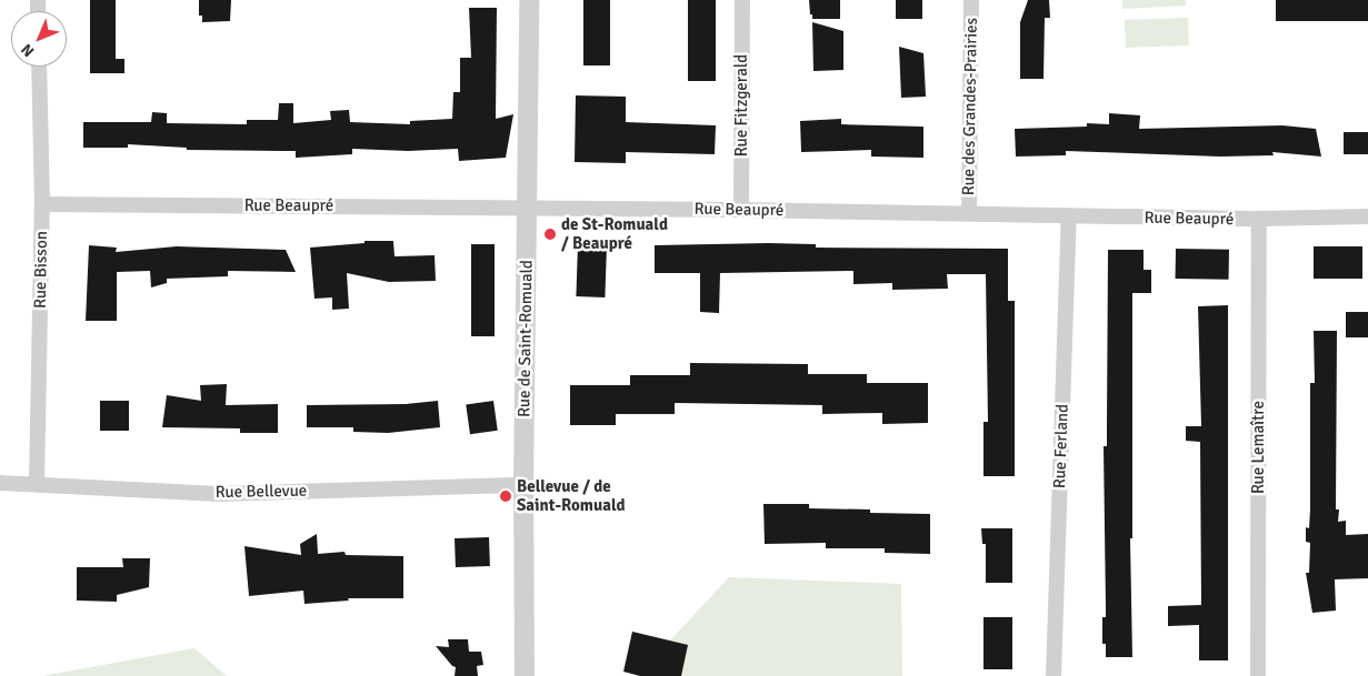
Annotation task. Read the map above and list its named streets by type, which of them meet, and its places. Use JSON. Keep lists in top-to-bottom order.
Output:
{
  "streets": {
    "street": [
      "Rue Fitzgerald",
      "Rue des Grandes-Prairies",
      "Rue Beaupré",
      "Rue Bisson",
      "Rue de Saint-Romuald",
      "Rue Ferland",
      "Rue Lemaître",
      "Rue Bellevue"
    ]
  },
  "crossings": [
    ["Rue Fitzgerald", "Rue Beaupré"],
    ["Rue des Grandes-Prairies", "Rue Beaupré"],
    ["Rue Beaupré", "Rue Bisson"],
    ["Rue Beaupré", "Rue de Saint-Romuald"],
    ["Rue Beaupré", "Rue Ferland"],
    ["Rue Beaupré", "Rue Lemaître"],
    ["Rue Bisson", "Rue Bellevue"],
    ["Rue de Saint-Romuald", "Rue Bellevue"]
  ],
  "places": ["de St-Romuald / Beaupré", "Bellevue / de Saint-Romuald"],
  "north": "bottom left"
}
